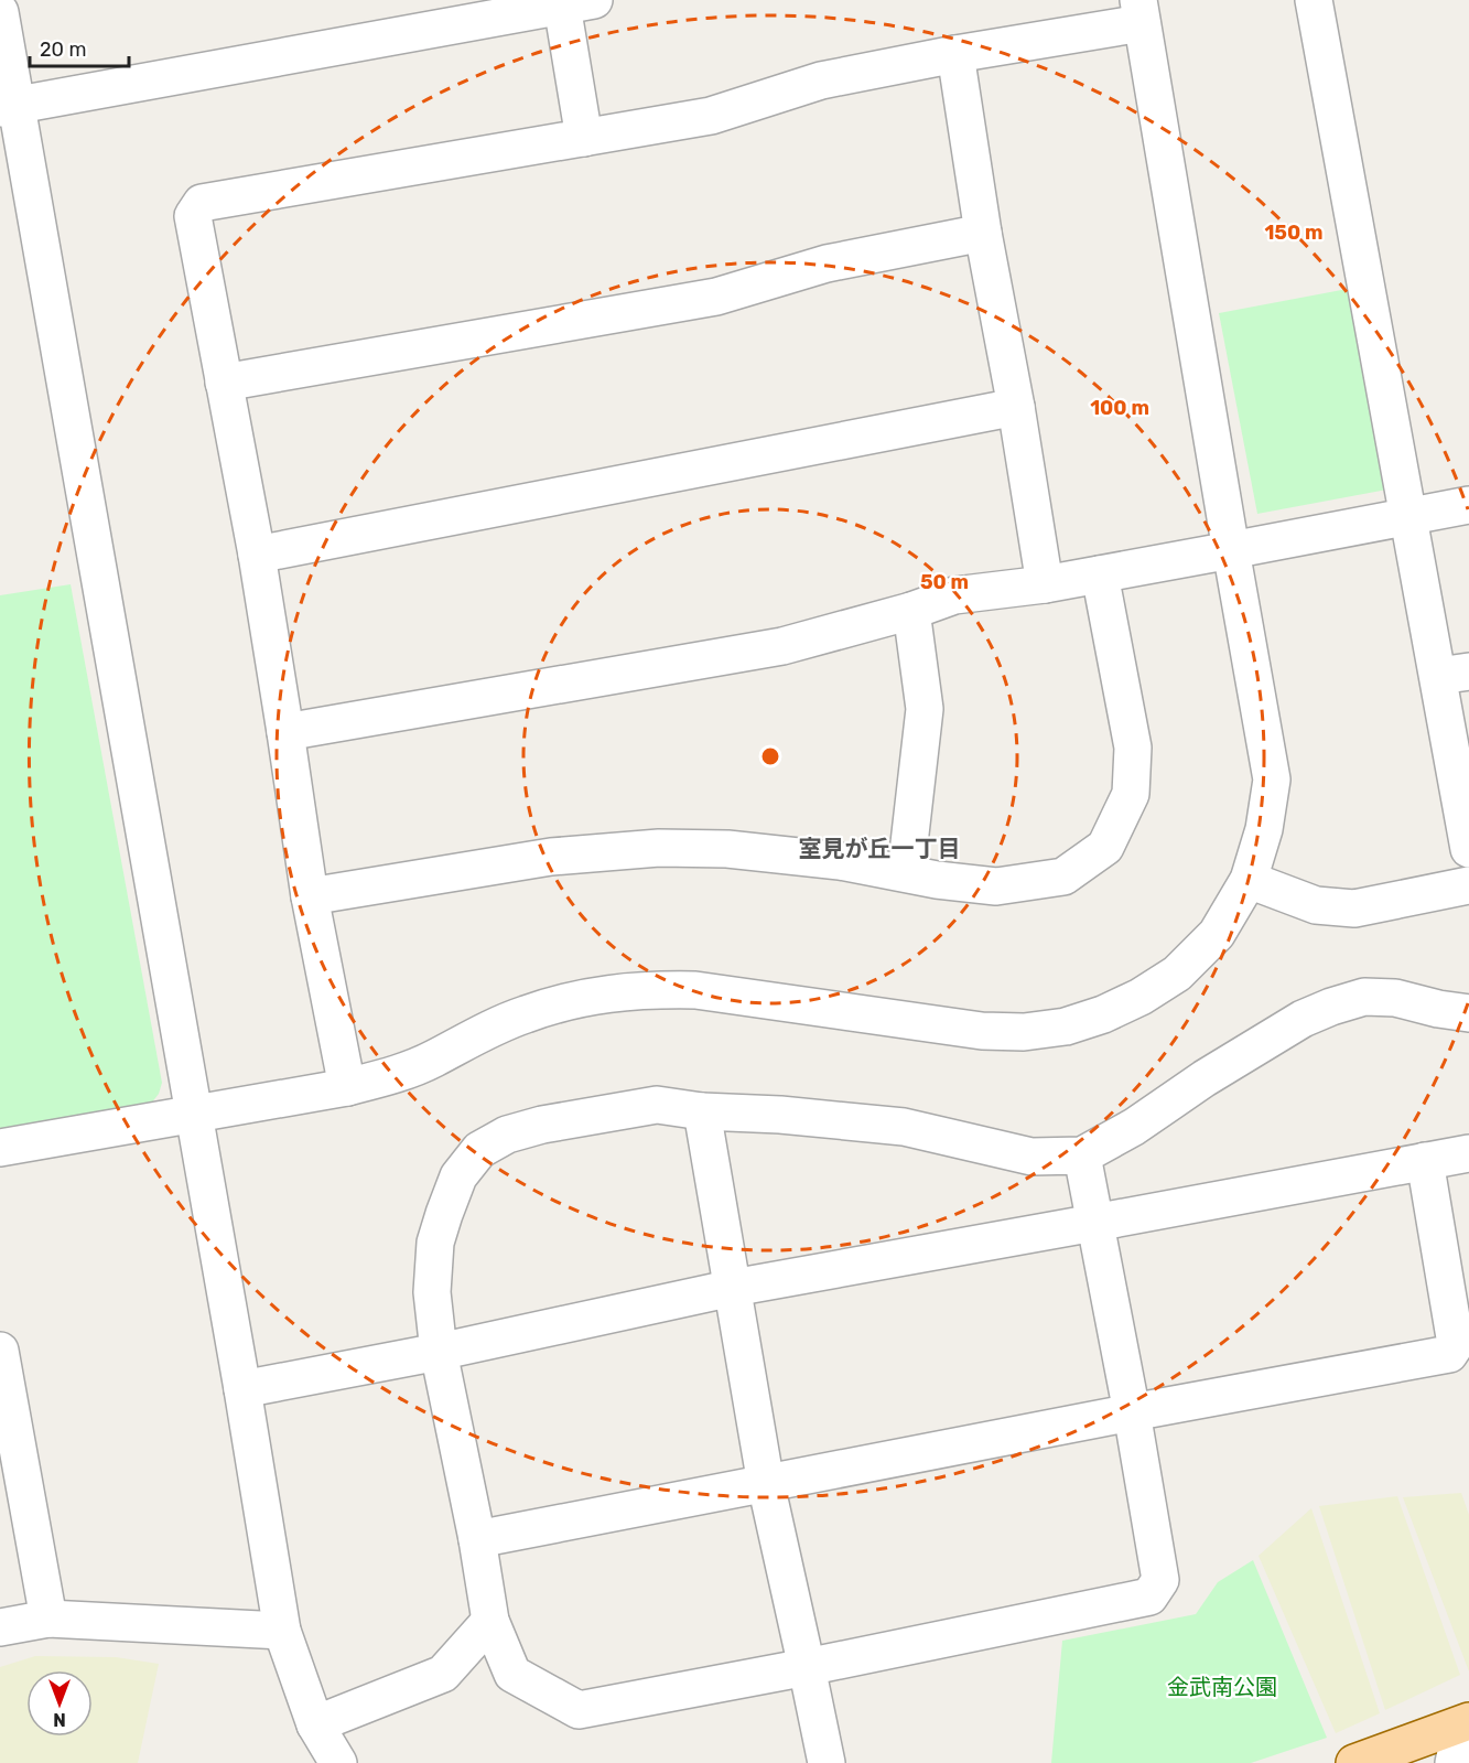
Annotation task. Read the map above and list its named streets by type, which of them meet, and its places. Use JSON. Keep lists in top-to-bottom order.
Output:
{
  "districts": ["室見が丘一丁目"],
  "parks": ["金武南公園"],
  "scale_bar": "20 m",
  "north": "bottom",
  "rings": ["150 m", "100 m", "50 m"]
}
